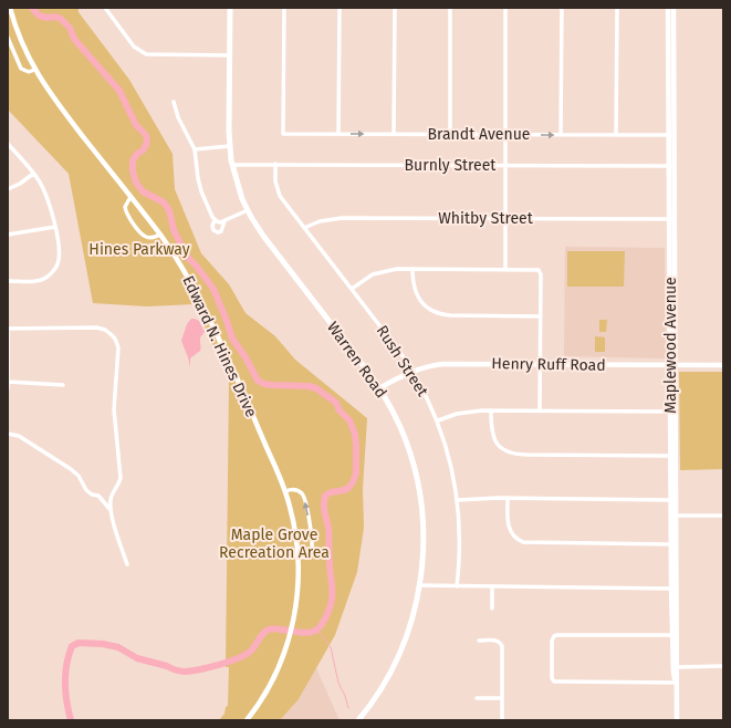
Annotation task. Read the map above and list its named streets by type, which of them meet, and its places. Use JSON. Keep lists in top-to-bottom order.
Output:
{
  "streets": {
    "main road": ["Warren Road"],
    "street": [
      "Brandt Avenue",
      "Burnly Street",
      "Whitby Street",
      "Maplewood Avenue",
      "Edward N. Hines Drive",
      "Rush Street",
      "Henry Ruff Road"
    ]
  },
  "crossings": [
    ["Brandt Avenue", "Maplewood Avenue"],
    ["Burnly Street", "Maplewood Avenue"],
    ["Burnly Street", "Warren Road"],
    ["Burnly Street", "Rush Street"],
    ["Whitby Street", "Maplewood Avenue"],
    ["Whitby Street", "Rush Street"],
    ["Maplewood Avenue", "Henry Ruff Road"],
    ["Warren Road", "Henry Ruff Road"],
    ["Rush Street", "Henry Ruff Road"]
  ],
  "parks": ["Hines Parkway", "Maple Grove Recreation Area"]
}
